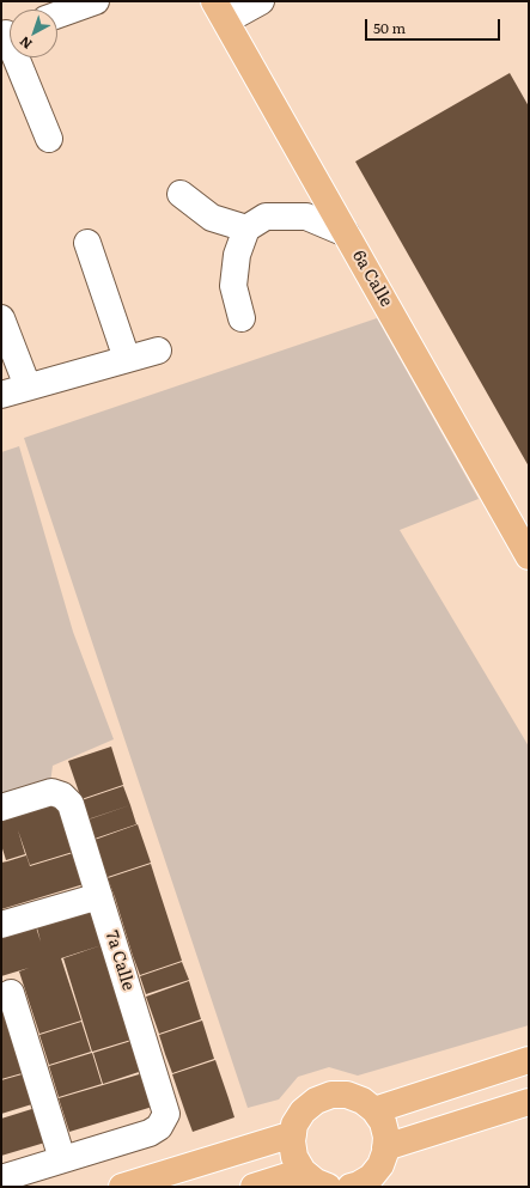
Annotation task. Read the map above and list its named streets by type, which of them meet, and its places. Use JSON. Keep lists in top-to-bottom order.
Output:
{
  "streets": {
    "main road": ["6a Calle"],
    "street": ["7a Calle"]
  },
  "scale_bar": "50 m",
  "north": "bottom left"
}
